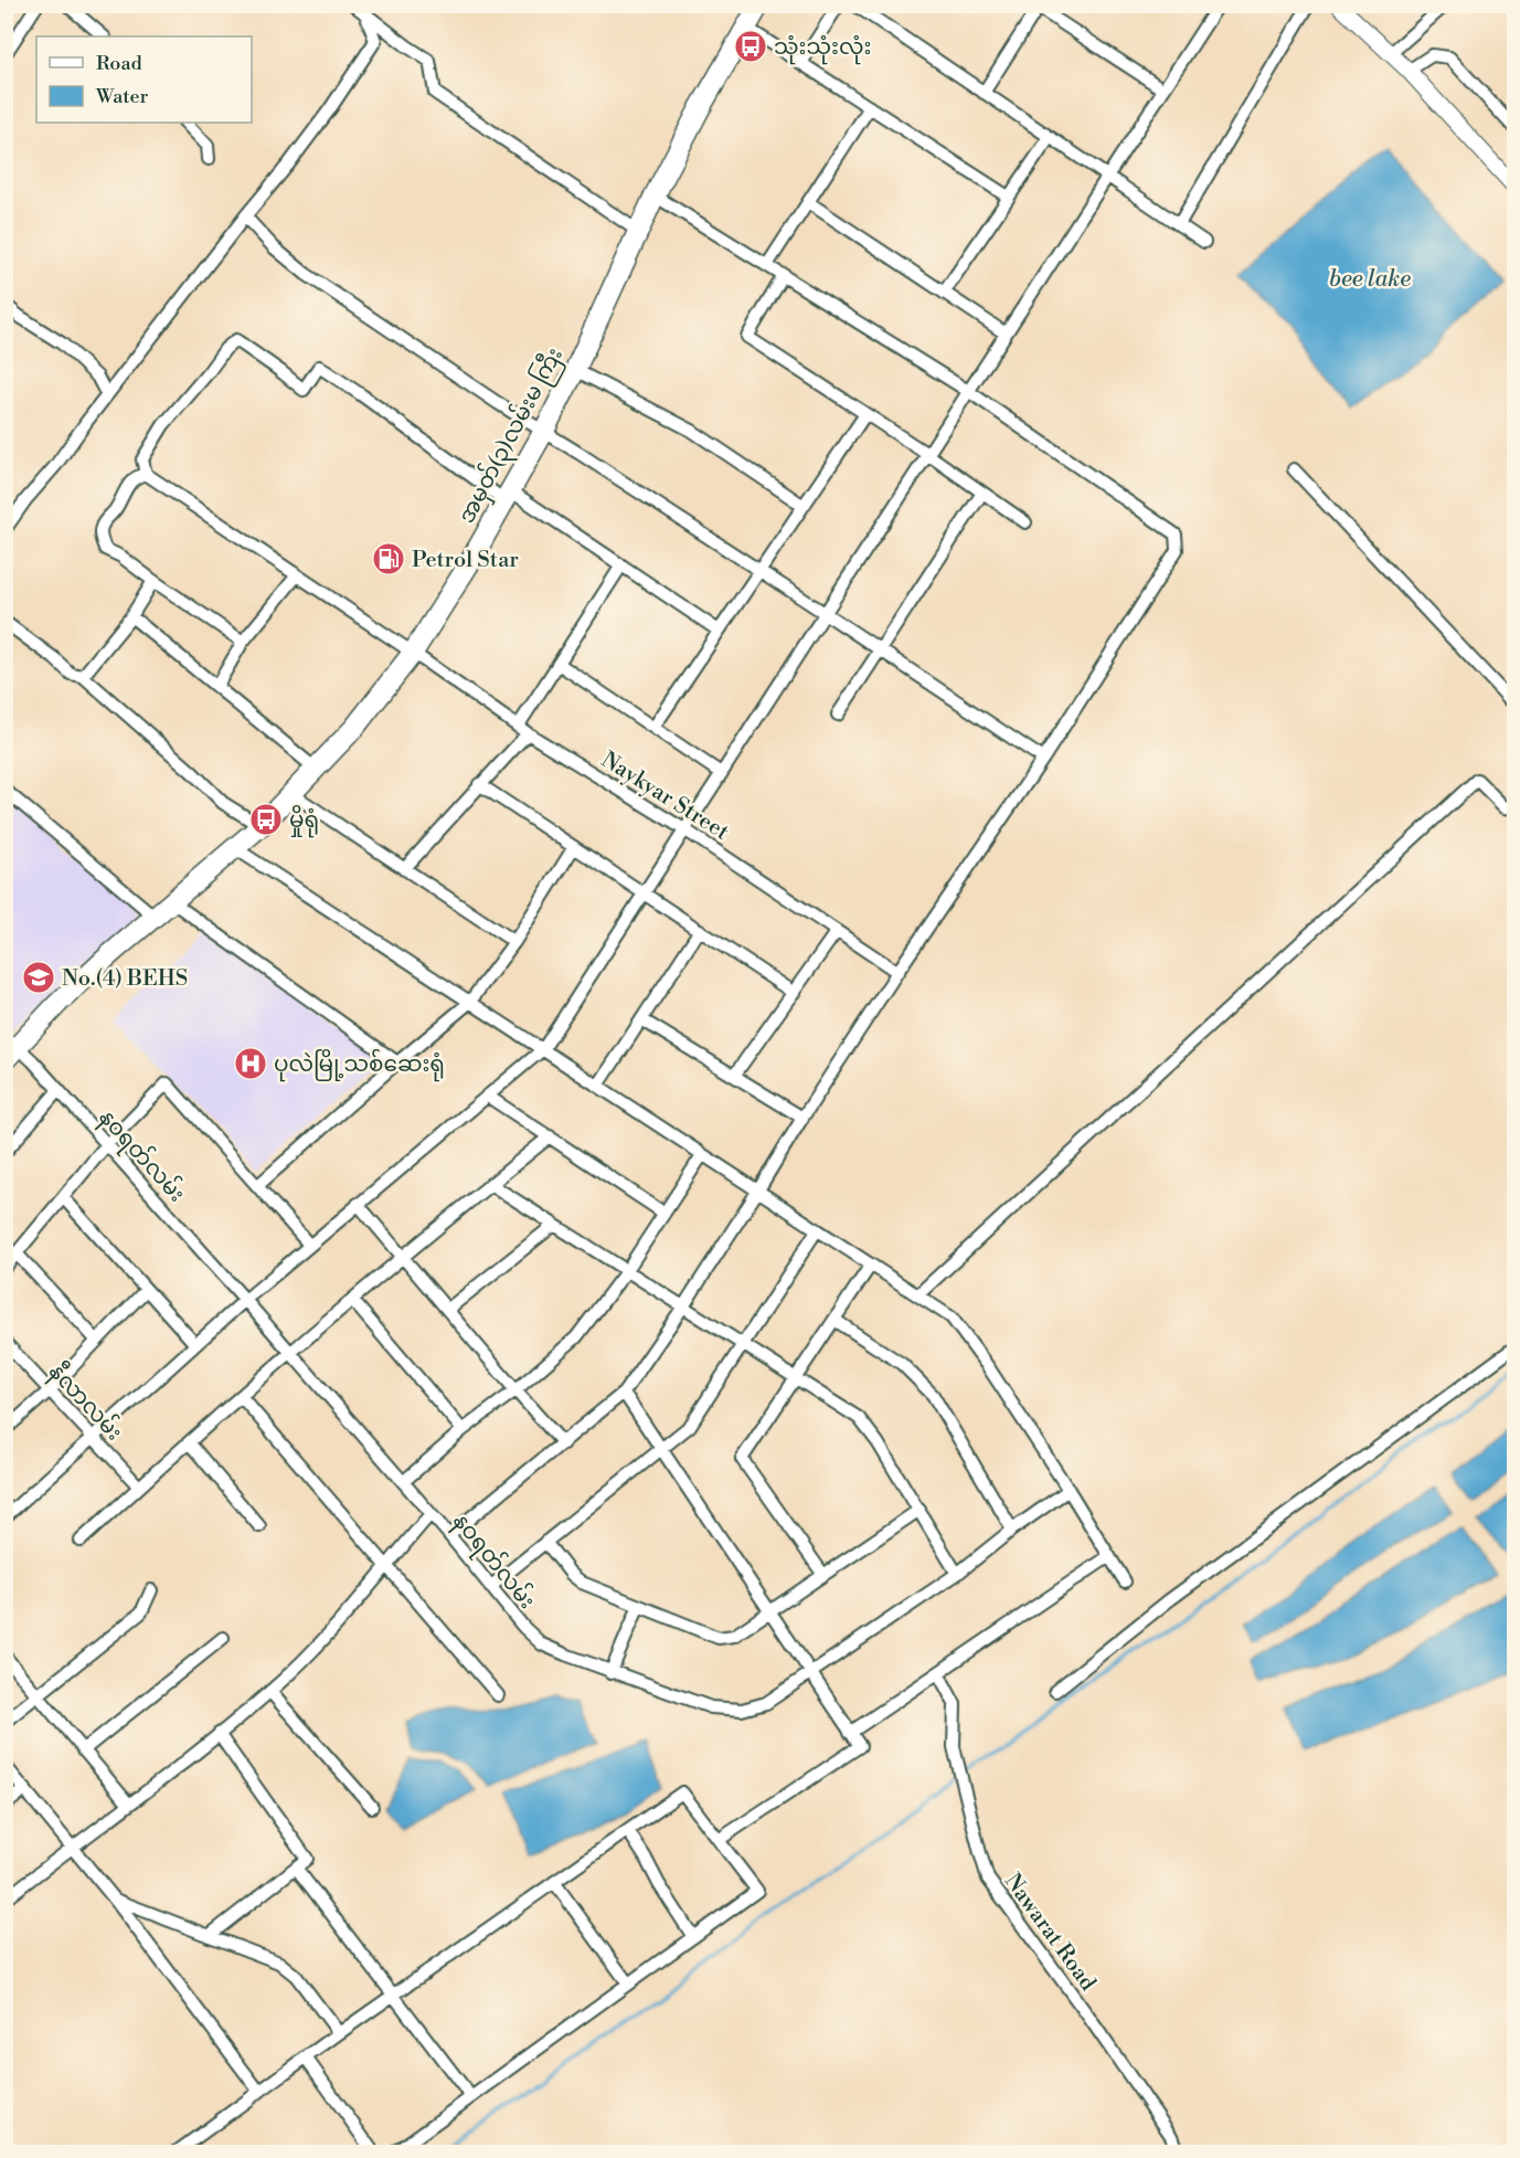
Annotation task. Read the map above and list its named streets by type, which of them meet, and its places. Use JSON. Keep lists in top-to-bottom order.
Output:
{
  "streets": {
    "main road": ["အမှတ်(၃)လမ်းမ ကြီး"],
    "street": [
      "Naykyar Street",
      "နဝရတ်လမ်း",
      "နီလာလမ်း",
      "Nawarat Road"
    ]
  },
  "crossings": [
    ["အမှတ်(၃)လမ်းမ ကြီး", "Naykyar Street"],
    ["အမှတ်(၃)လမ်းမ ကြီး", "နဝရတ်လမ်း"]
  ],
  "water": ["bee lake"],
  "places": {
    "bus stop": ["သုံးသုံးလုံး", "မှိုရုံ"],
    "fuel station": ["Petrol Star"],
    "school or university": ["No.(4) BEHS"],
    "hospital": ["ပုလဲမြို့သစ်ဆေးရုံ"]
  },
  "legend": ["Road", "Water"]
}
